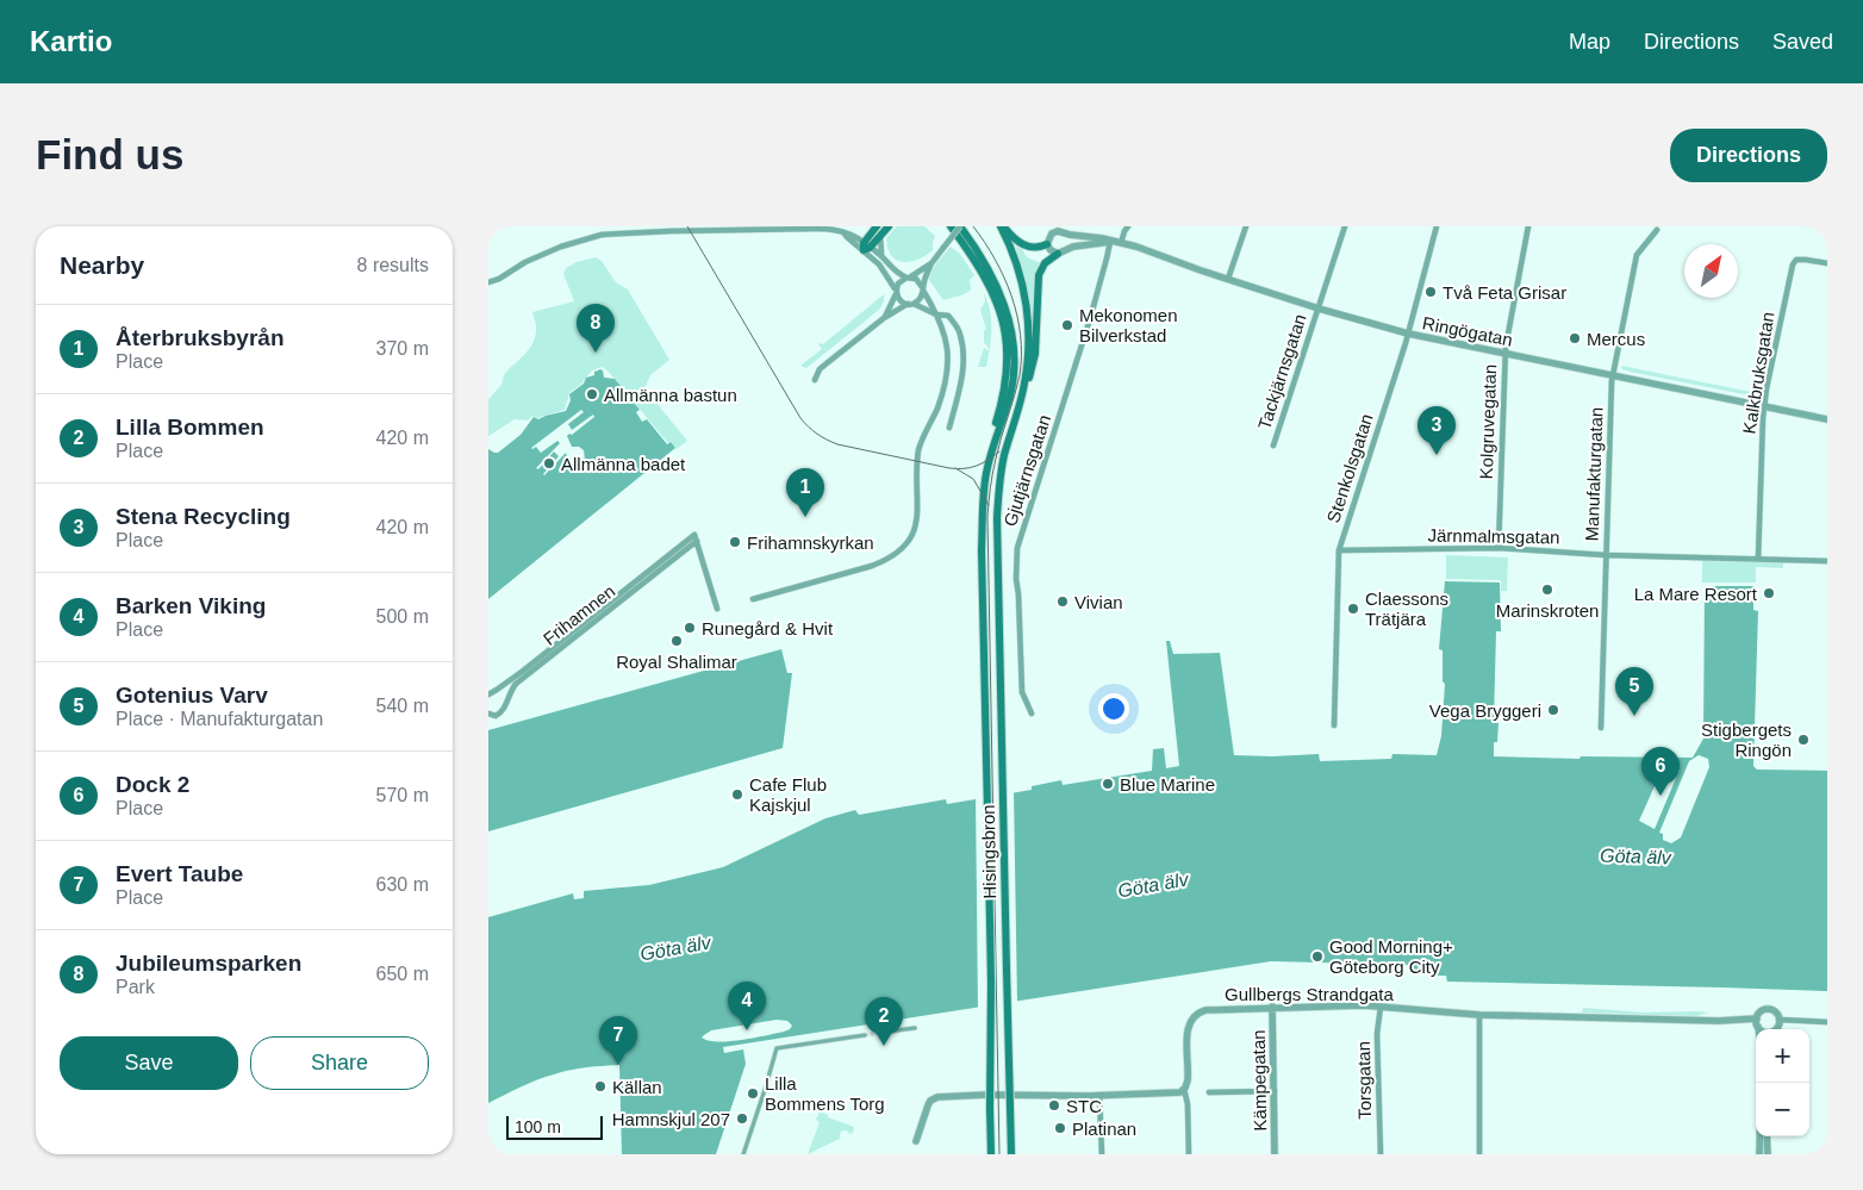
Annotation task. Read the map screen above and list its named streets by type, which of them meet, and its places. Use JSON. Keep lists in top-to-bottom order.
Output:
{
  "streets": {
    "main road": ["Hisingsbron"],
    "street": [
      "Ringögatan",
      "Tackjärnsgatan",
      "Kalkbruksgatan",
      "Kolgruvegatan",
      "Stenkolsgatan",
      "Gjutjärnsgatan",
      "Manufakturgatan",
      "Järnmalmsgatan",
      "Frihamnen",
      "Gullbergs Strandgata",
      "Kämpegatan",
      "Torsgatan"
    ]
  },
  "crossings": [
    ["Ringögatan", "Tackjärnsgatan"],
    ["Ringögatan", "Kalkbruksgatan"],
    ["Ringögatan", "Kolgruvegatan"],
    ["Ringögatan", "Stenkolsgatan"],
    ["Ringögatan", "Gjutjärnsgatan"],
    ["Ringögatan", "Manufakturgatan"],
    ["Kalkbruksgatan", "Järnmalmsgatan"],
    ["Kolgruvegatan", "Järnmalmsgatan"],
    ["Stenkolsgatan", "Järnmalmsgatan"],
    ["Manufakturgatan", "Järnmalmsgatan"],
    ["Gullbergs Strandgata", "Kämpegatan"],
    ["Gullbergs Strandgata", "Torsgatan"]
  ],
  "water": ["Göta älv"],
  "places": [
    "Två Feta Grisar",
    "Mekonomen Bilverkstad",
    "Mercus",
    "Allmänna bastun",
    "Allmänna badet",
    "Frihamnskyrkan",
    "Marinskroten",
    "La Mare Resort",
    "Vivian",
    "Claessons Trätjära",
    "Runegård & Hvit",
    "Royal Shalimar",
    "Vega Bryggeri",
    "Stigbergets Ringön",
    "Blue Marine",
    "Cafe Flub Kajskjul",
    "Good Morning+ Göteborg City",
    "Källan",
    "Lilla Bommens Torg",
    "STC",
    "Hamnskjul 207",
    "Platinan"
  ],
  "scale_bar": "100 m",
  "north": "top right",
  "page": {
    "header": "Kartio",
    "nav": ["Map", "Directions", "Saved"],
    "buttons": [
      "Directions",
      ["Save", "Share"]
    ],
    "title": "Find us",
    "heading": ["Nearby", "8 results"],
    "list": [
      {
        "mark": "1",
        "name": "Återbruksbyrån",
        "note": "Place",
        "value": "370 m"
      },
      {
        "mark": "2",
        "name": "Lilla Bommen",
        "note": "Place",
        "value": "420 m"
      },
      {
        "mark": "3",
        "name": "Stena Recycling",
        "note": "Place",
        "value": "420 m"
      },
      {
        "mark": "4",
        "name": "Barken Viking",
        "note": "Place",
        "value": "500 m"
      },
      {
        "mark": "5",
        "name": "Gotenius Varv",
        "note": "Place · Manufakturgatan",
        "value": "540 m"
      },
      {
        "mark": "6",
        "name": "Dock 2",
        "note": "Place",
        "value": "570 m"
      },
      {
        "mark": "7",
        "name": "Evert Taube",
        "note": "Place",
        "value": "630 m"
      },
      {
        "mark": "8",
        "name": "Jubileumsparken",
        "note": "Park",
        "value": "650 m"
      }
    ],
    "pins": [
      "8",
      "3",
      "1",
      "5",
      "6",
      "4",
      "2",
      "7"
    ],
    "map_buttons": ["+", "−"],
    "scale": "100 m"
  }
}
